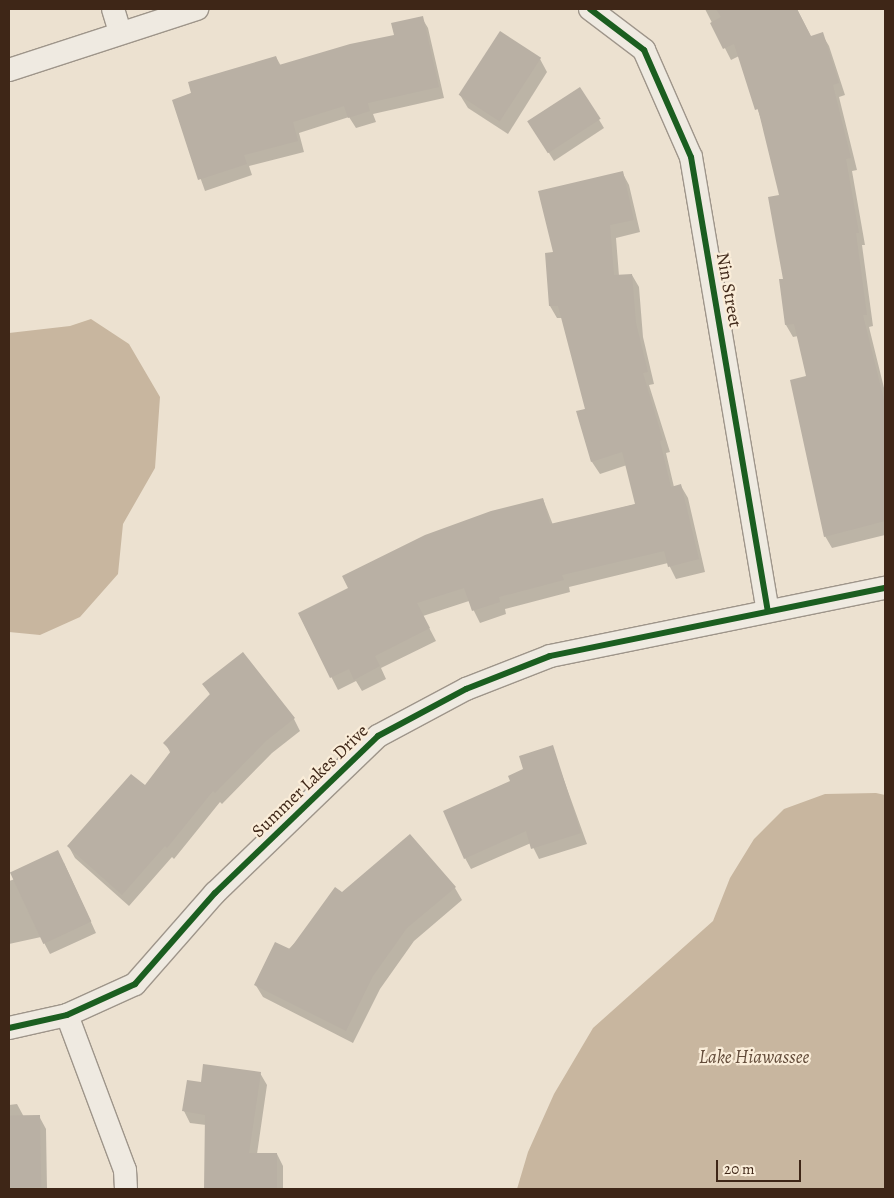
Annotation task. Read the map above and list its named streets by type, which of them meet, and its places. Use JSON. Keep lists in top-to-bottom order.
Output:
{
  "streets": {
    "street": ["Nin Street", "Summer Lakes Drive"]
  },
  "crossings": [
    ["Nin Street", "Summer Lakes Drive"]
  ],
  "water": ["Lake Hiawassee"],
  "scale_bar": "20 m"
}
